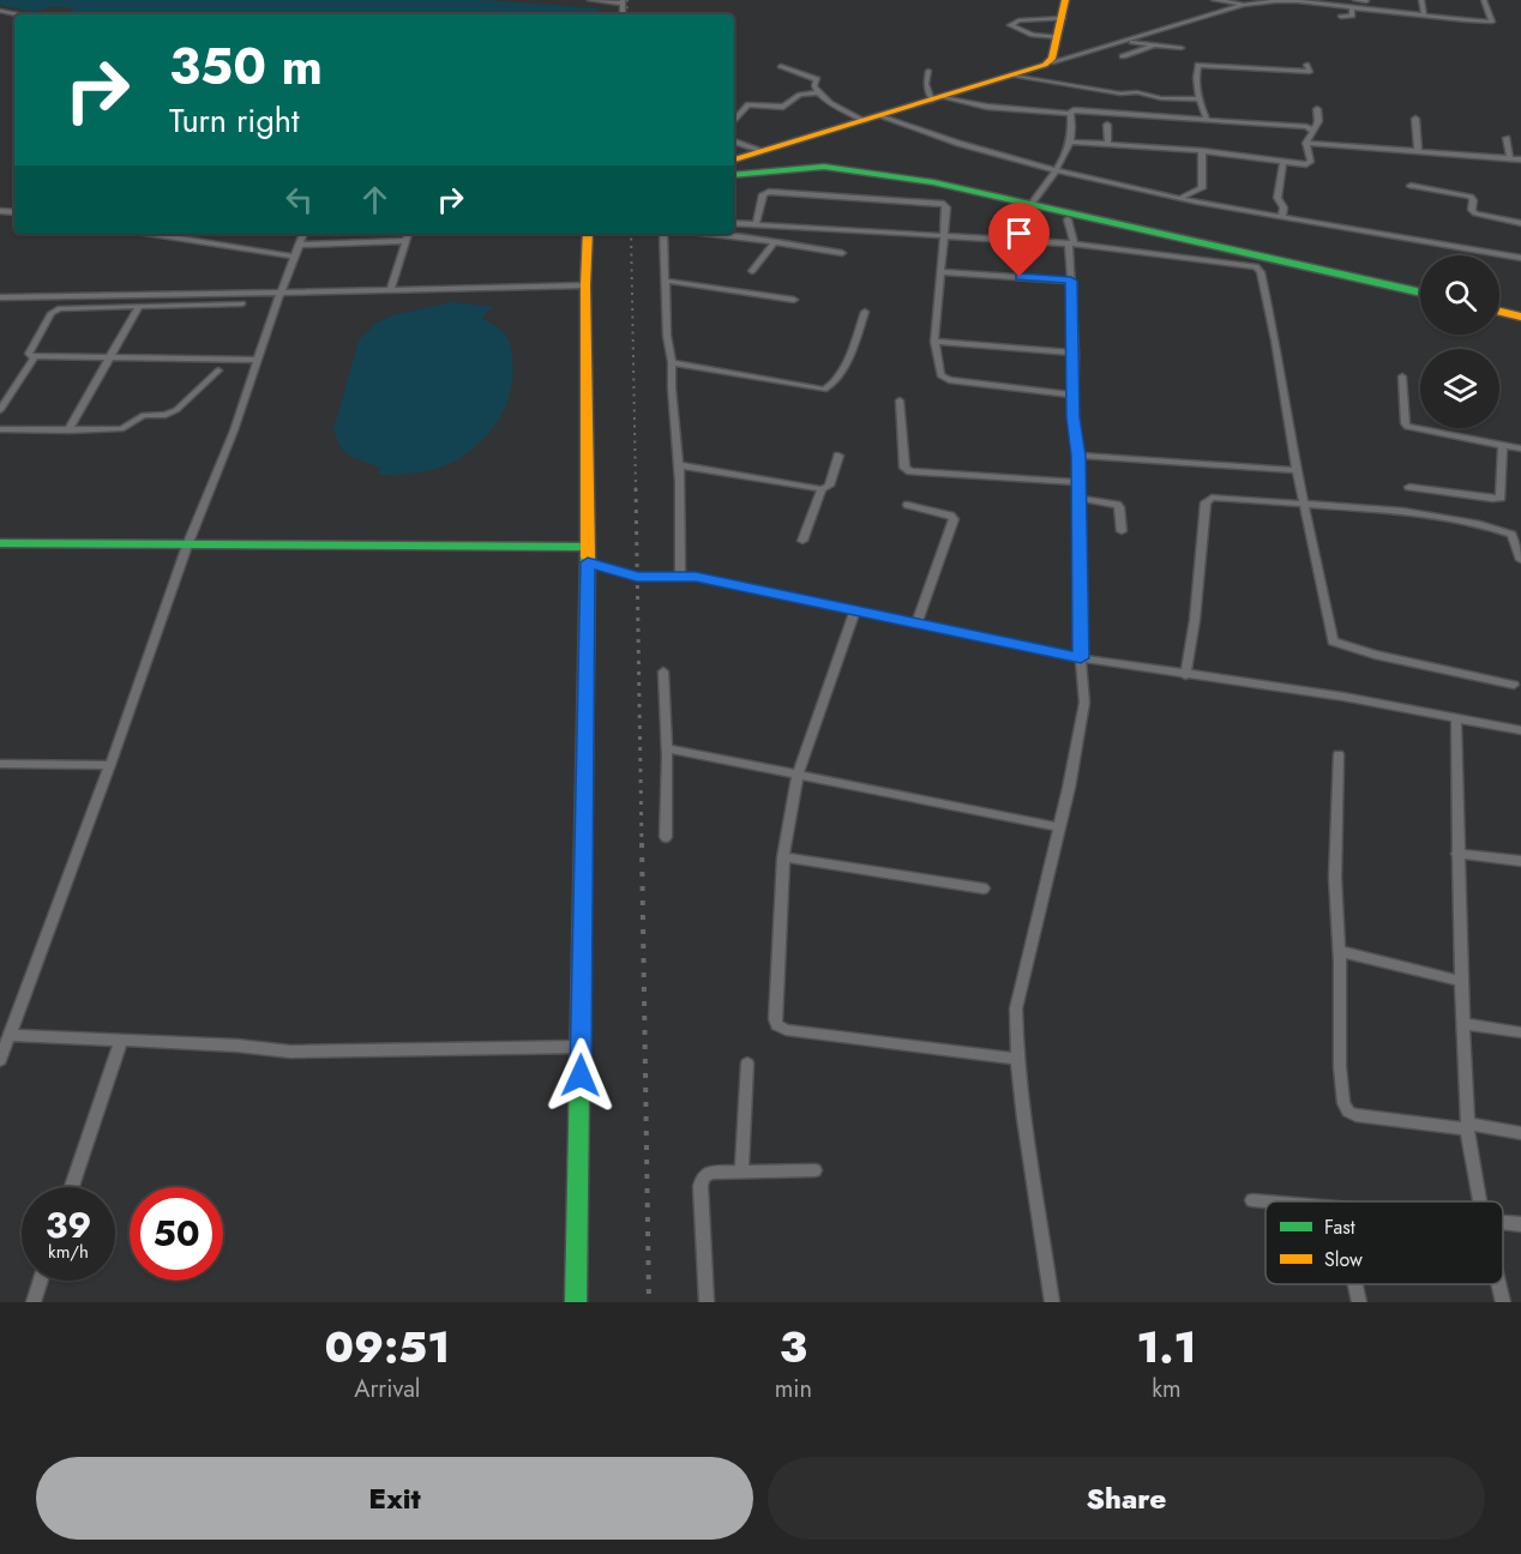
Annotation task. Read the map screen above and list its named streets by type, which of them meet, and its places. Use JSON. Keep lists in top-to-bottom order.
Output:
{
  "legend": ["Fast", "Slow"],
  "page": {
    "turn": ["350 m", "Turn right"],
    "speed": "39 km/h",
    "limit": "50",
    "eta": [
      "09:51",
      "Arrival",
      "3",
      "min",
      "1.1",
      "km"
    ],
    "buttons": ["Exit", "Share"]
  }
}
